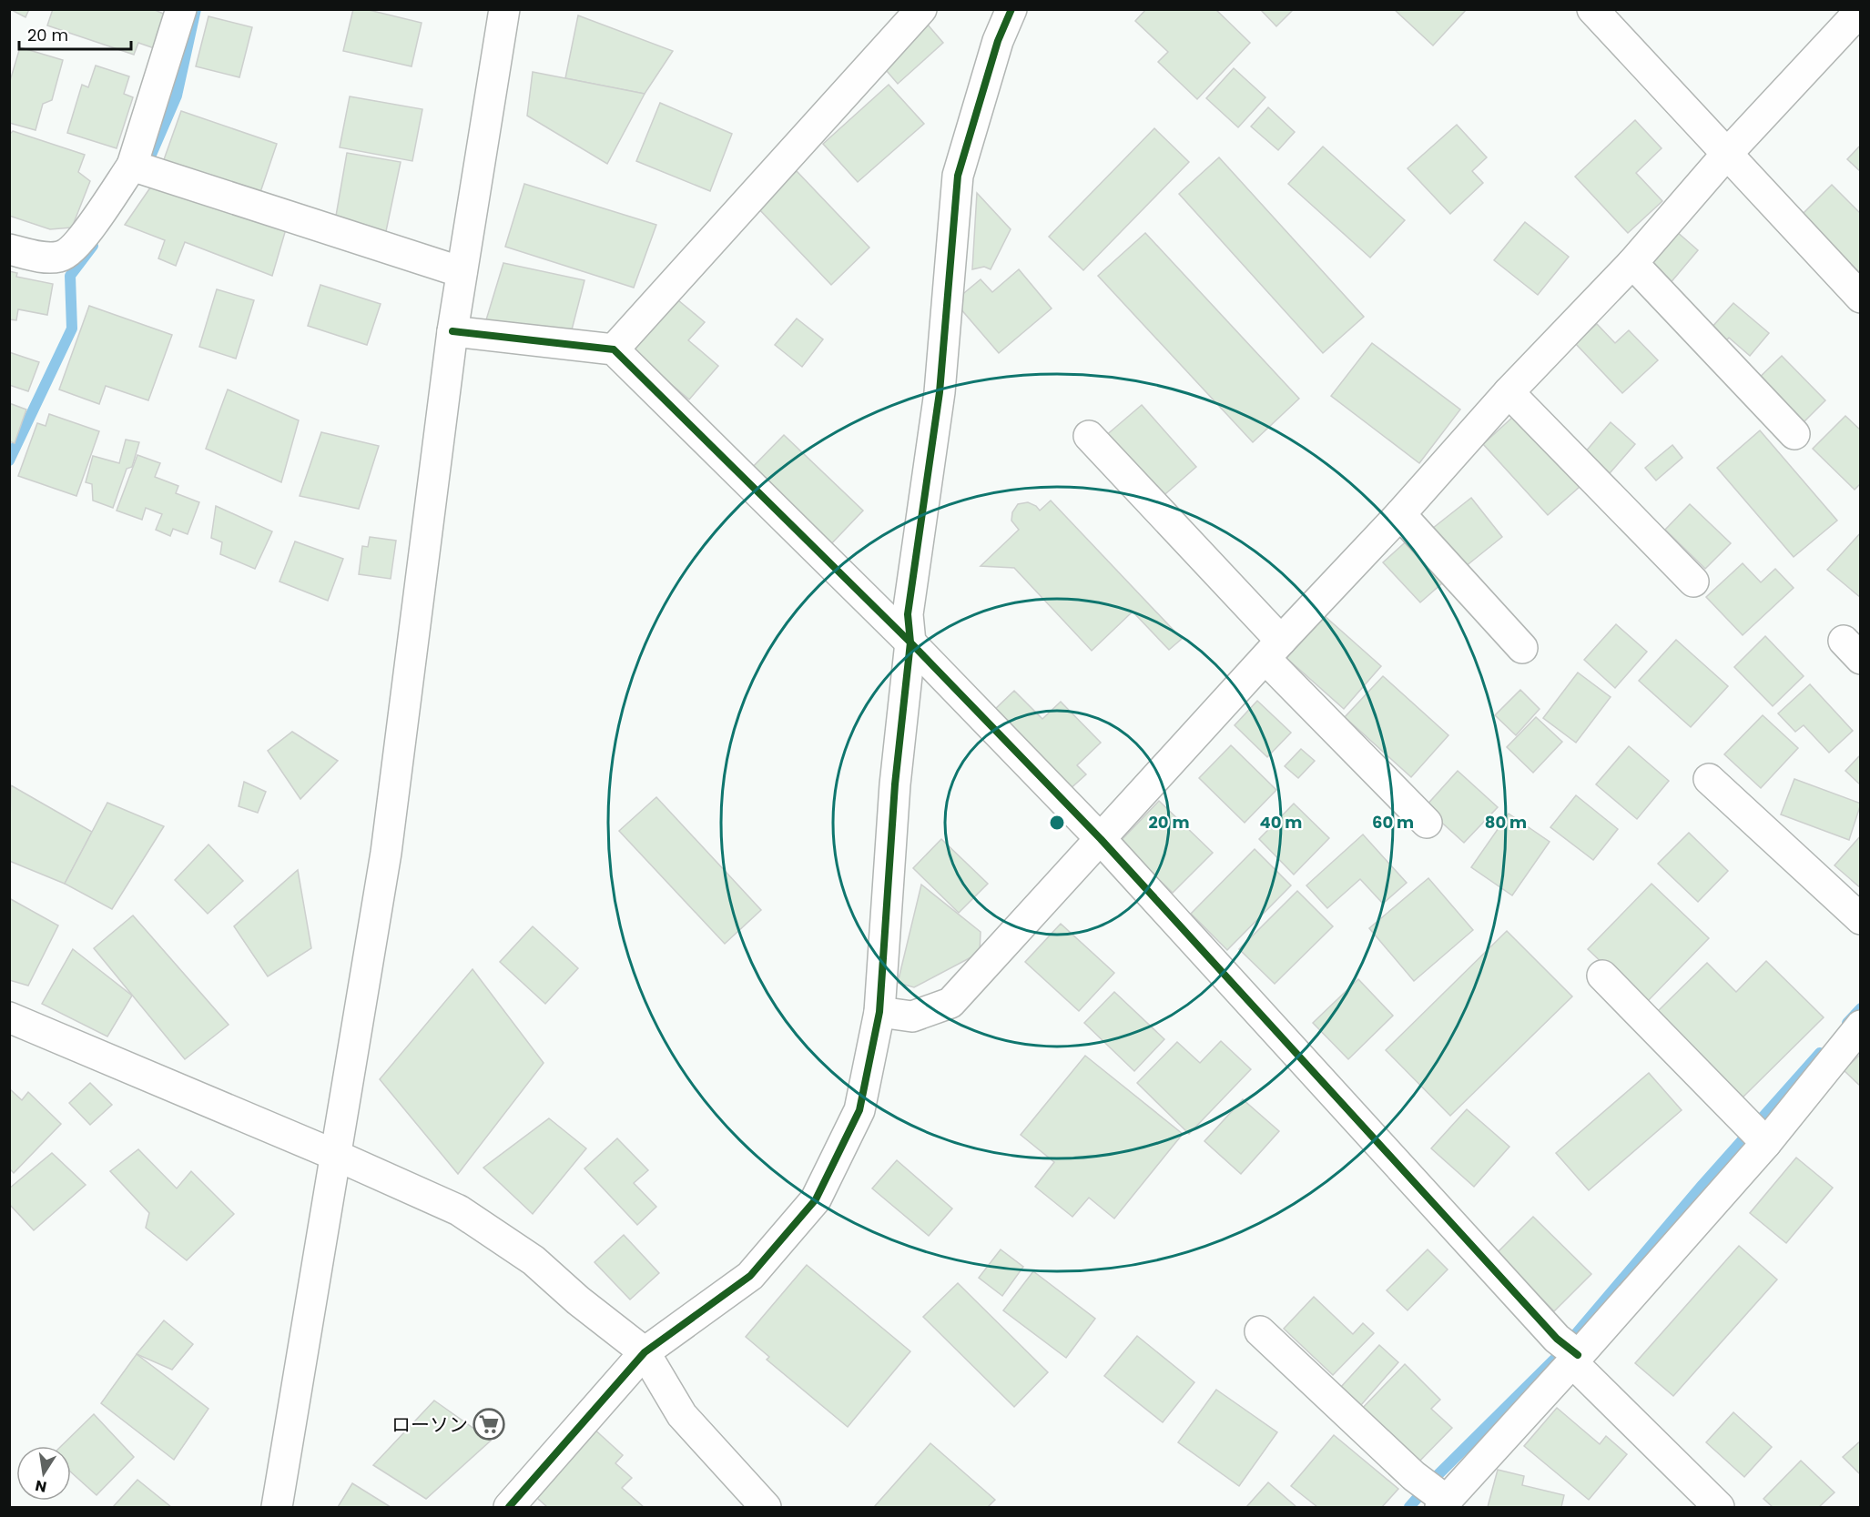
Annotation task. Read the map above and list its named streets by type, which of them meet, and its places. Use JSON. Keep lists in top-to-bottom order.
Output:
{
  "places": {
    "supermarket": ["ローソン"]
  },
  "scale_bar": "20 m",
  "north": "bottom",
  "rings": [
    "20 m",
    "40 m",
    "60 m",
    "80 m"
  ]
}
